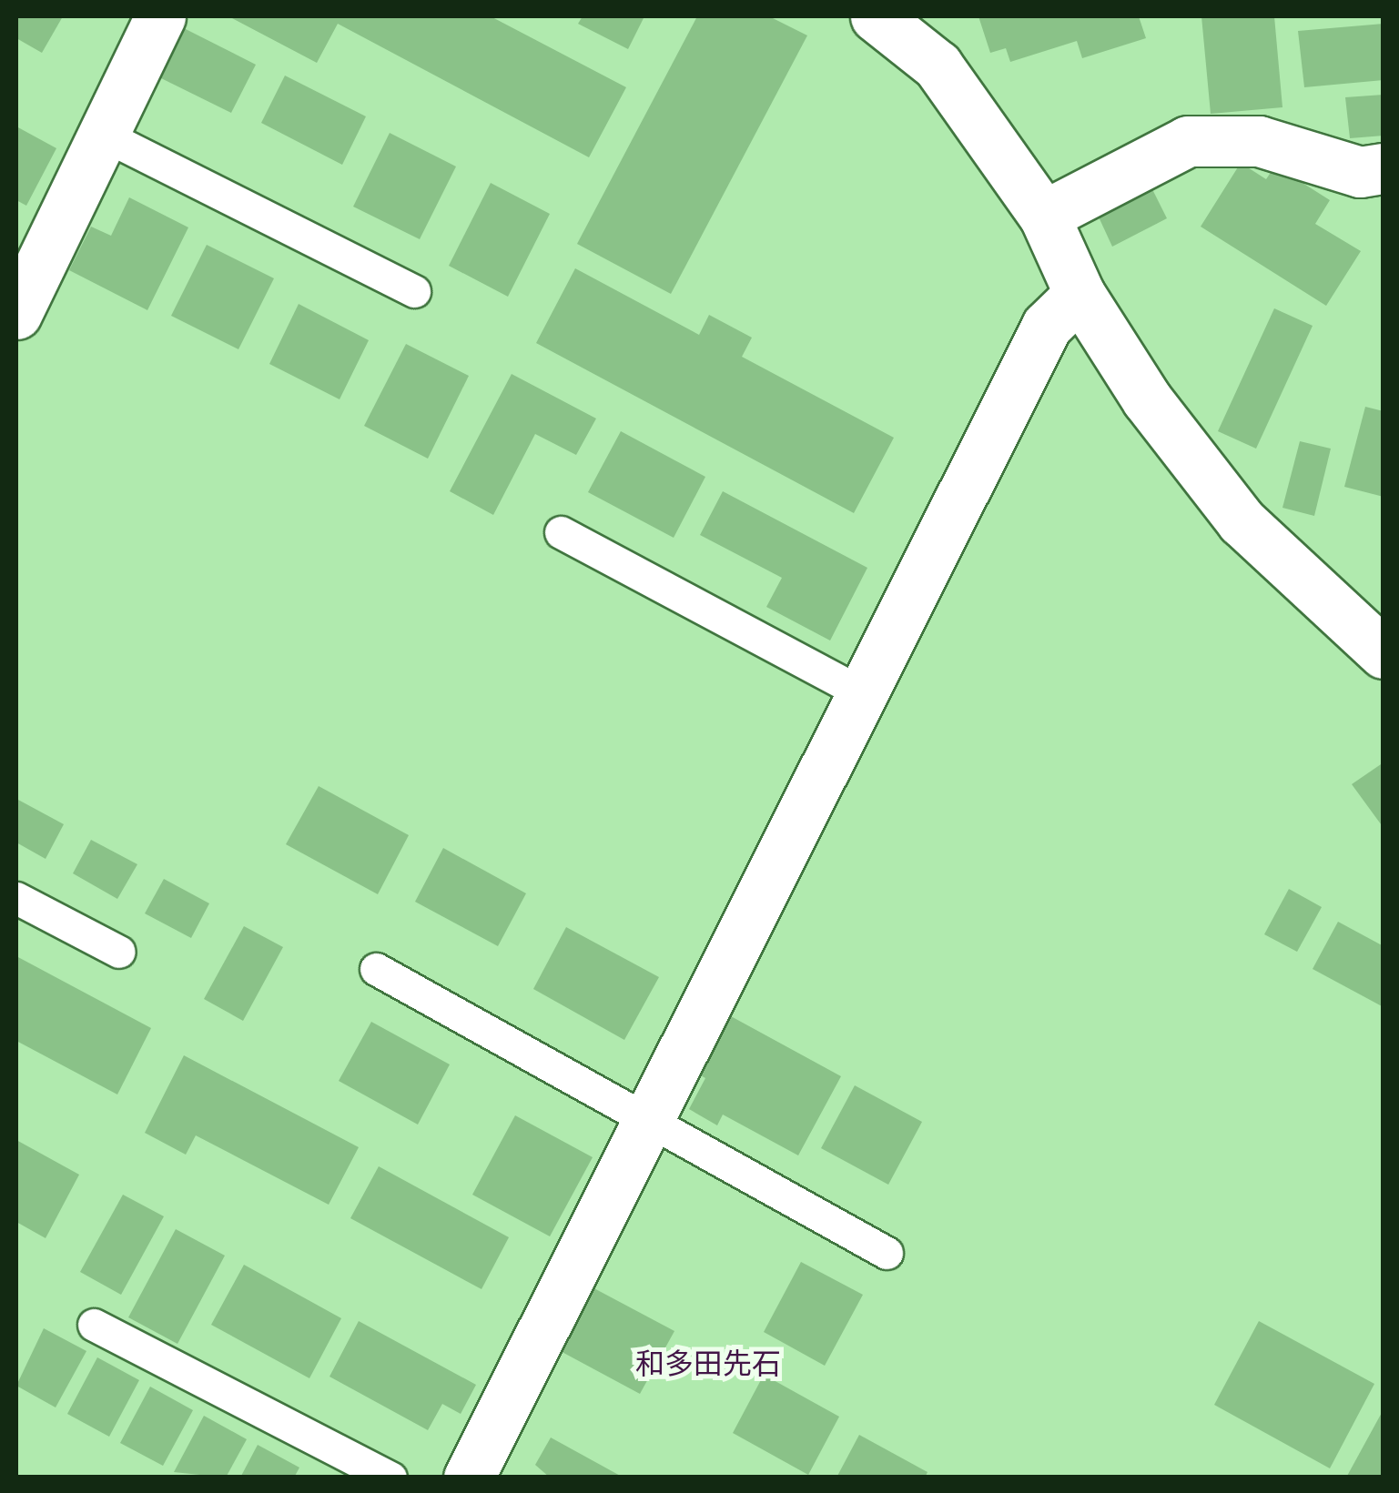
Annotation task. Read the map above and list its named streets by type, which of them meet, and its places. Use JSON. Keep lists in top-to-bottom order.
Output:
{
  "districts": ["和多田先石"]
}
